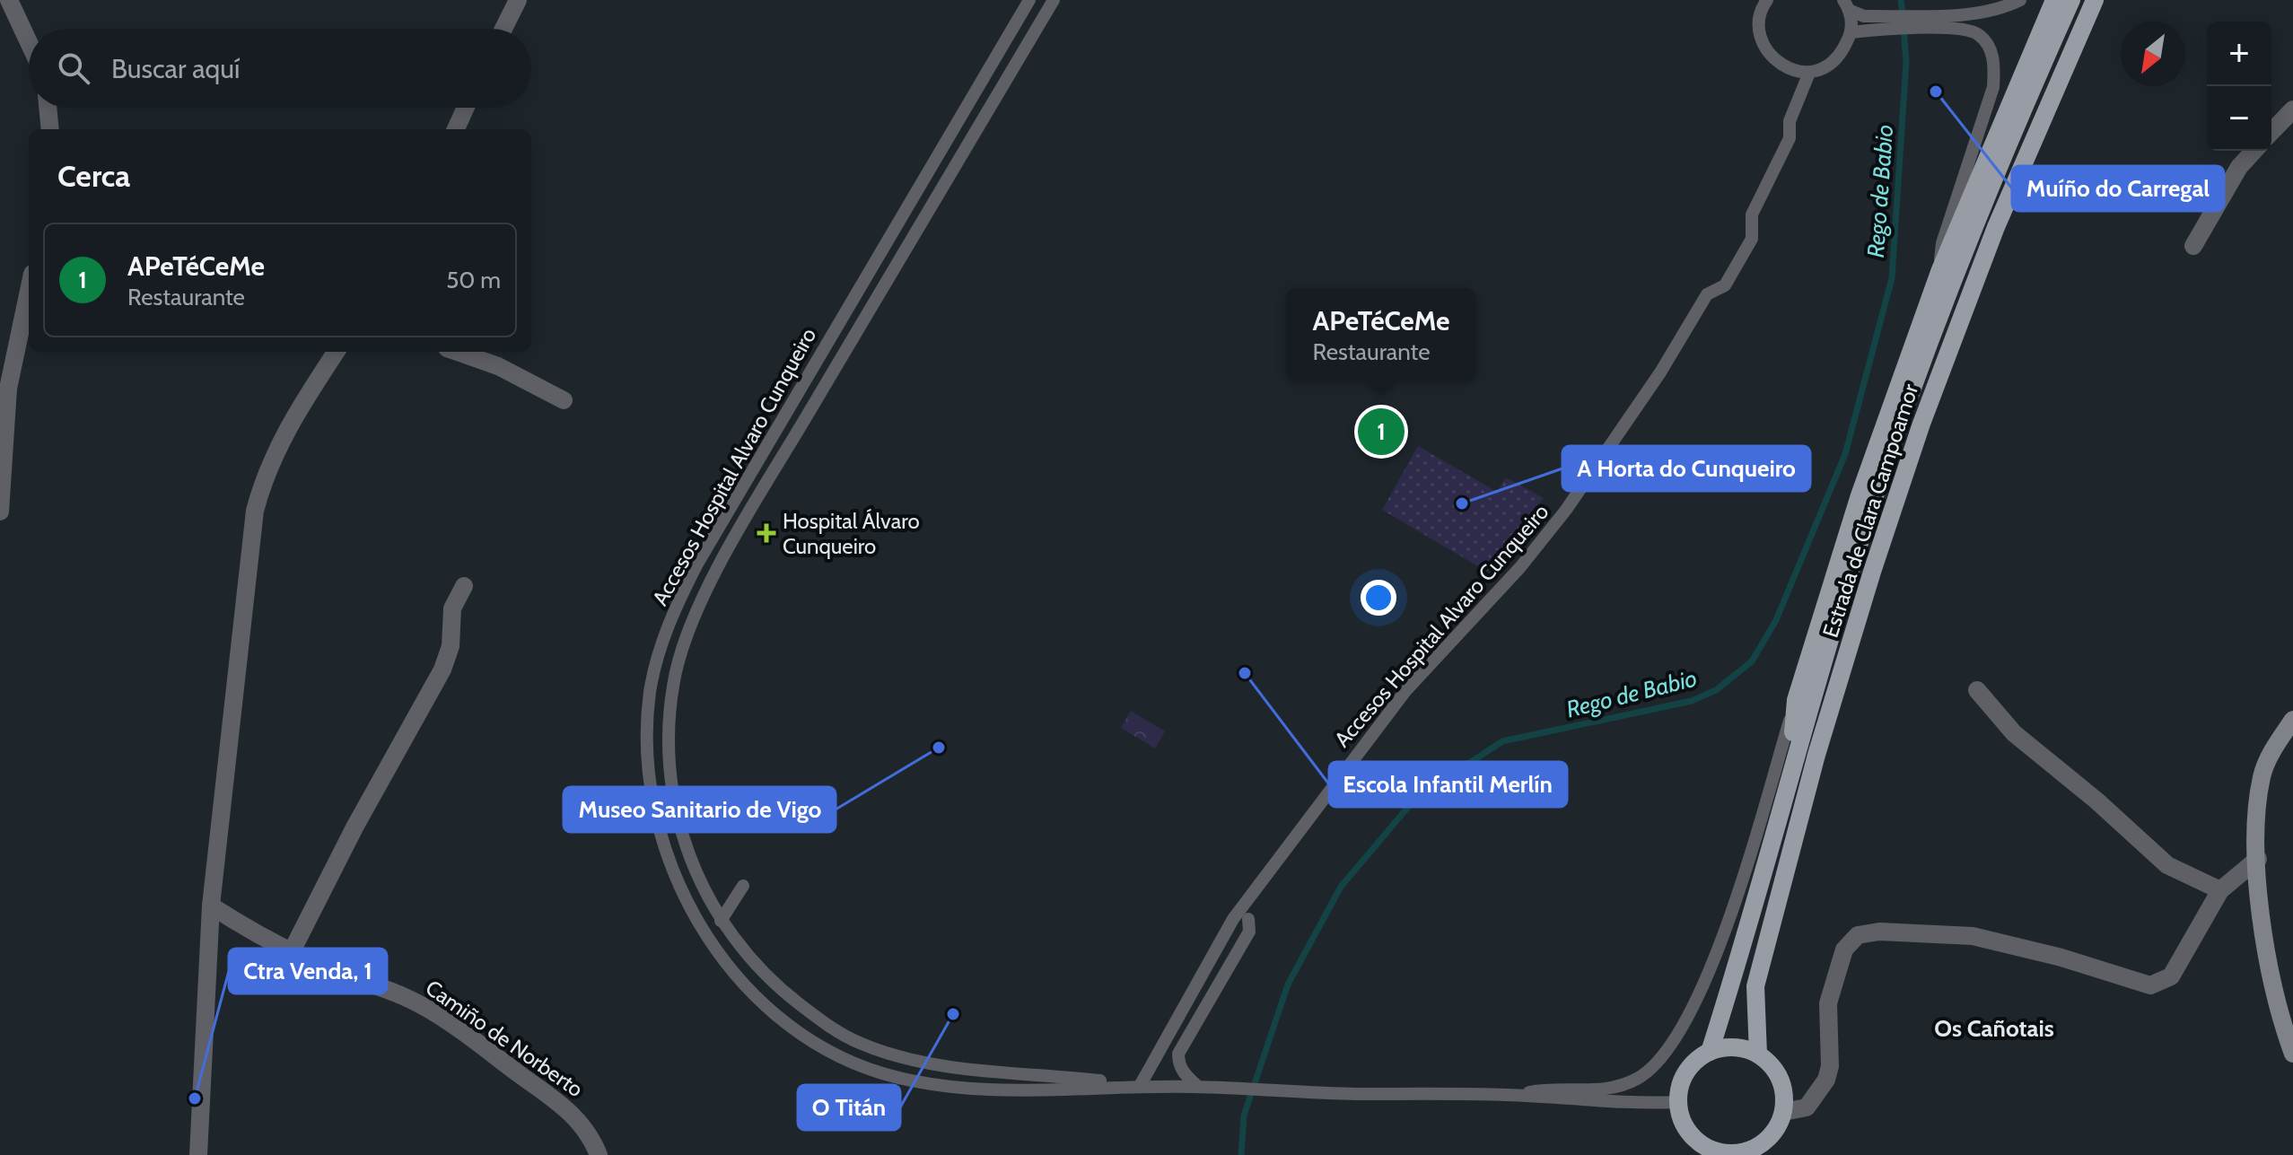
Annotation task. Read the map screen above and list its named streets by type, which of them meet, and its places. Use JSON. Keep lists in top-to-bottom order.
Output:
{
  "streets": {
    "main road": ["Estrada de Clara Campoamor"],
    "street": ["Camiño de Norberto"],
    "lane": ["Accesos Hospital Alvaro Cunqueiro"]
  },
  "crossings": [
    ["Accesos Hospital Alvaro Cunqueiro", "Estrada de Clara Campoamor"]
  ],
  "districts": ["Os Cañotais"],
  "water": ["Rego de Babio"],
  "places": {
    "other": [
      "Muíño do Carregal",
      "A Horta do Cunqueiro",
      "Escola Infantil Merlín",
      "Museo Sanitario de Vigo",
      "O Titán",
      "Ctra Venda, 1"
    ],
    "health": ["Hospital Álvaro Cunqueiro"]
  },
  "north": "bottom left",
  "page": {
    "map_buttons": ["+", "−"],
    "search": "Buscar aquí",
    "heading": "Cerca",
    "list": [
      {
        "mark": "1",
        "name": "APeTéCeMe",
        "note": "Restaurante",
        "value": "50 m"
      }
    ],
    "popup": ["APeTéCeMe", "Restaurante"],
    "pins": "1"
  }
}
